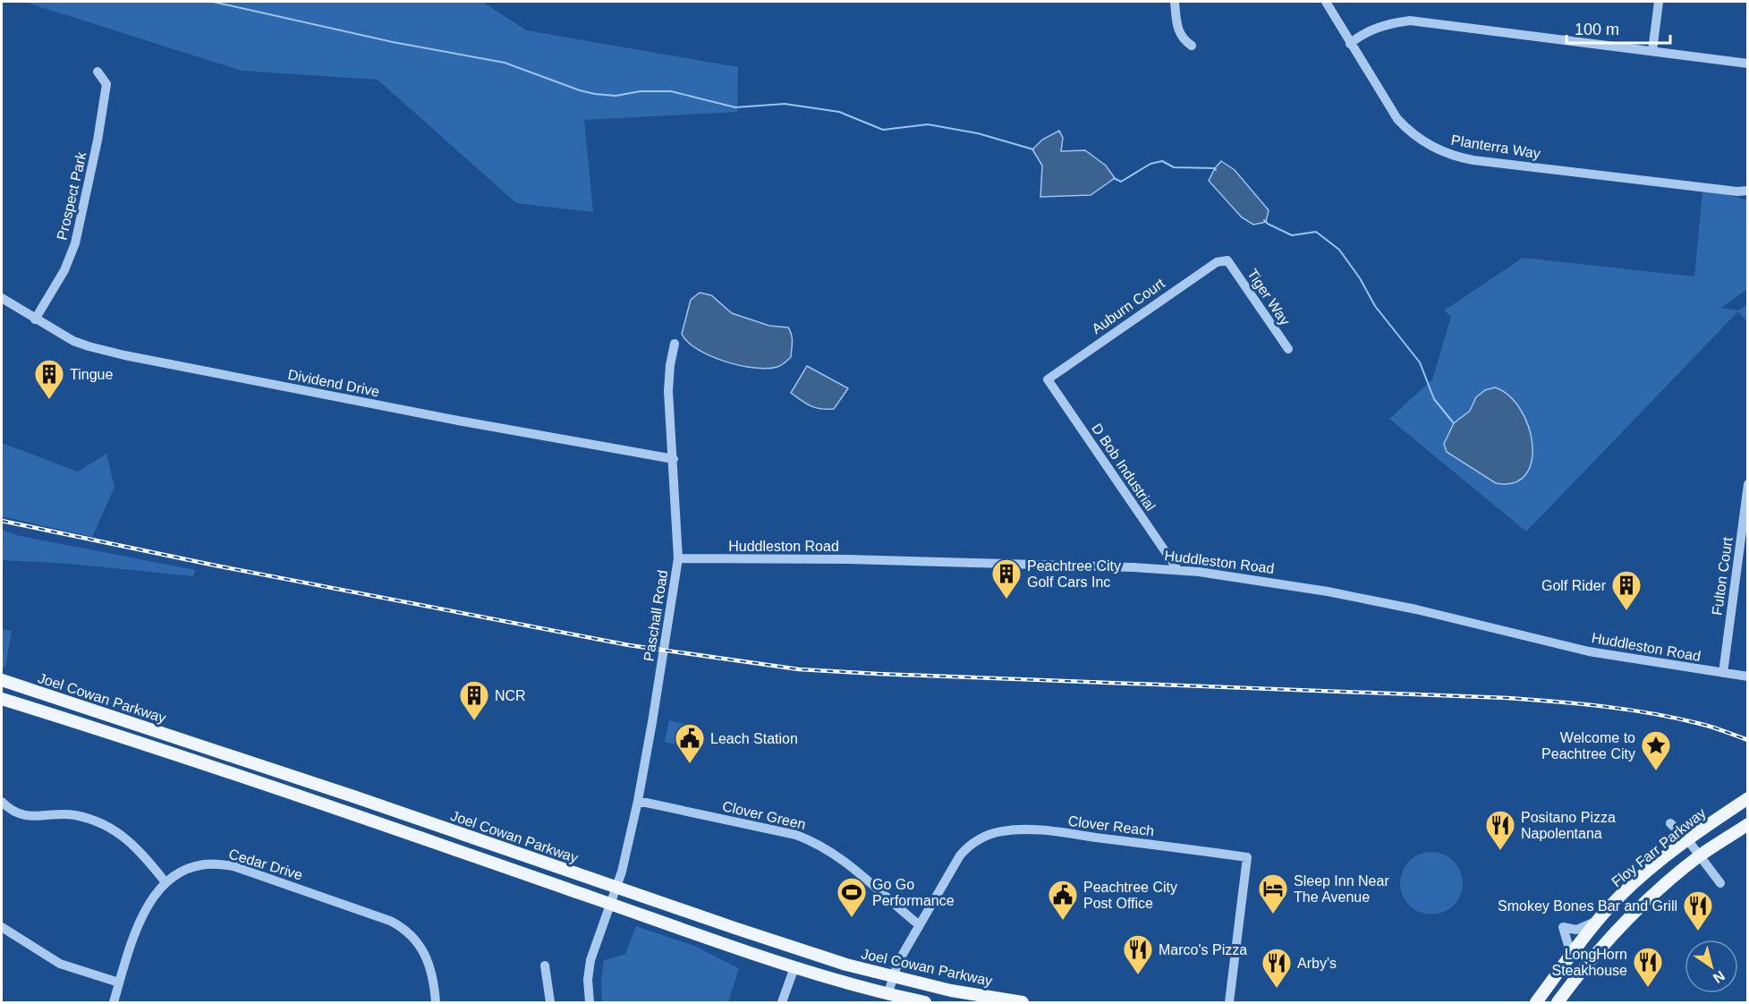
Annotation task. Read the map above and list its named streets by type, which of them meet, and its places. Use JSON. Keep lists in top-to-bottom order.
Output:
{
  "streets": {
    "main road": ["Joel Cowan Parkway", "Floy Farr Parkway"],
    "street": [
      "Planterra Way",
      "Prospect Park",
      "Tiger Way",
      "Auburn Court",
      "Dividend Drive",
      "D Bob Industrial",
      "Huddleston Road",
      "Fulton Court",
      "Paschall Road",
      "Clover Green",
      "Clover Reach",
      "Cedar Drive"
    ]
  },
  "crossings": [
    ["Prospect Park", "Dividend Drive"],
    ["Tiger Way", "Auburn Court"],
    ["Auburn Court", "D Bob Industrial"],
    ["Dividend Drive", "Paschall Road"],
    ["D Bob Industrial", "Huddleston Road"],
    ["Huddleston Road", "Fulton Court"],
    ["Huddleston Road", "Paschall Road"],
    ["Paschall Road", "Joel Cowan Parkway"],
    ["Paschall Road", "Clover Green"],
    ["Joel Cowan Parkway", "Clover Reach"],
    ["Clover Green", "Clover Reach"]
  ],
  "places": {
    "building": [
      "Tingue",
      "Peachtree City Golf Cars Inc",
      "Golf Rider",
      "NCR"
    ],
    "public building": ["Leach Station", "Peachtree City Post Office"],
    "place": ["Welcome to Peachtree City"],
    "restaurant": [
      "Positano Pizza Napolentana",
      "Smokey Bones Bar and Grill",
      "Marco's Pizza",
      "LongHorn Steakhouse",
      "Arby's"
    ],
    "hotel": ["Sleep Inn Near The Avenue"],
    "sports": ["Go Go Performance"]
  },
  "scale_bar": "100 m",
  "north": "bottom right"
}
